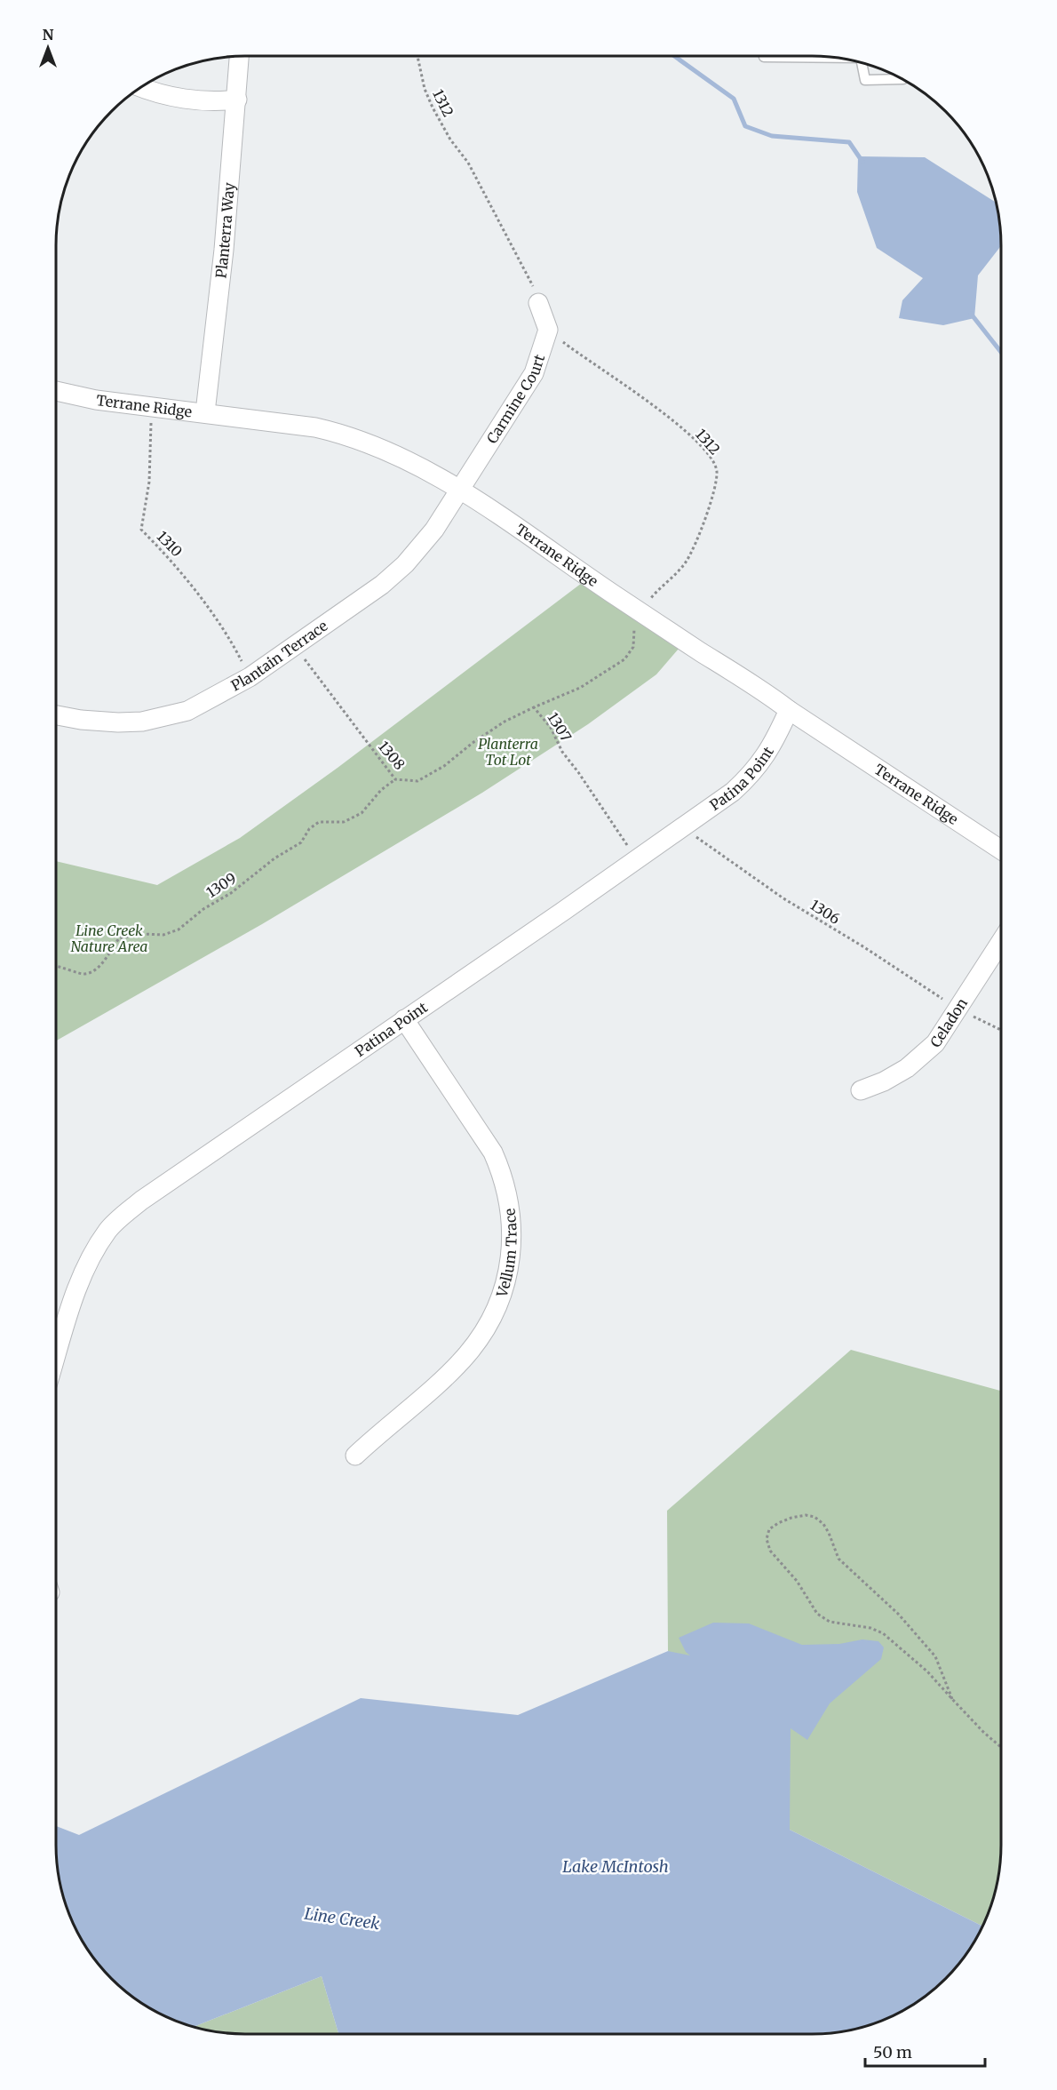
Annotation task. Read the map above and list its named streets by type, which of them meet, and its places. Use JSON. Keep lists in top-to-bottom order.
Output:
{
  "streets": {
    "street": [
      "Planterra Way",
      "Carmine Court",
      "Terrane Ridge",
      "Plantain Terrace",
      "Patina Point",
      "Celadon",
      "Vellum Trace"
    ],
    "path": [
      "1312",
      "1310",
      "1307",
      "1308",
      "1309",
      "1306"
    ]
  },
  "crossings": [
    ["1312", "Carmine Court"],
    ["1312", "Terrane Ridge"],
    ["1312", "1307"],
    ["Planterra Way", "Terrane Ridge"],
    ["Carmine Court", "Terrane Ridge"],
    ["Carmine Court", "Plantain Terrace"],
    ["Terrane Ridge", "1310"],
    ["Terrane Ridge", "Plantain Terrace"],
    ["Terrane Ridge", "1307"],
    ["Terrane Ridge", "Patina Point"],
    ["1310", "Plantain Terrace"],
    ["Plantain Terrace", "1308"],
    ["1307", "1308"],
    ["1307", "Patina Point"],
    ["1308", "1309"],
    ["Patina Point", "1306"],
    ["Patina Point", "Vellum Trace"],
    ["1306", "Celadon"]
  ],
  "water": ["Lake McIntosh", "Line Creek"],
  "parks": ["Planterra Tot Lot", "Line Creek Nature Area"],
  "scale_bar": "50 m",
  "north": "top"
}
